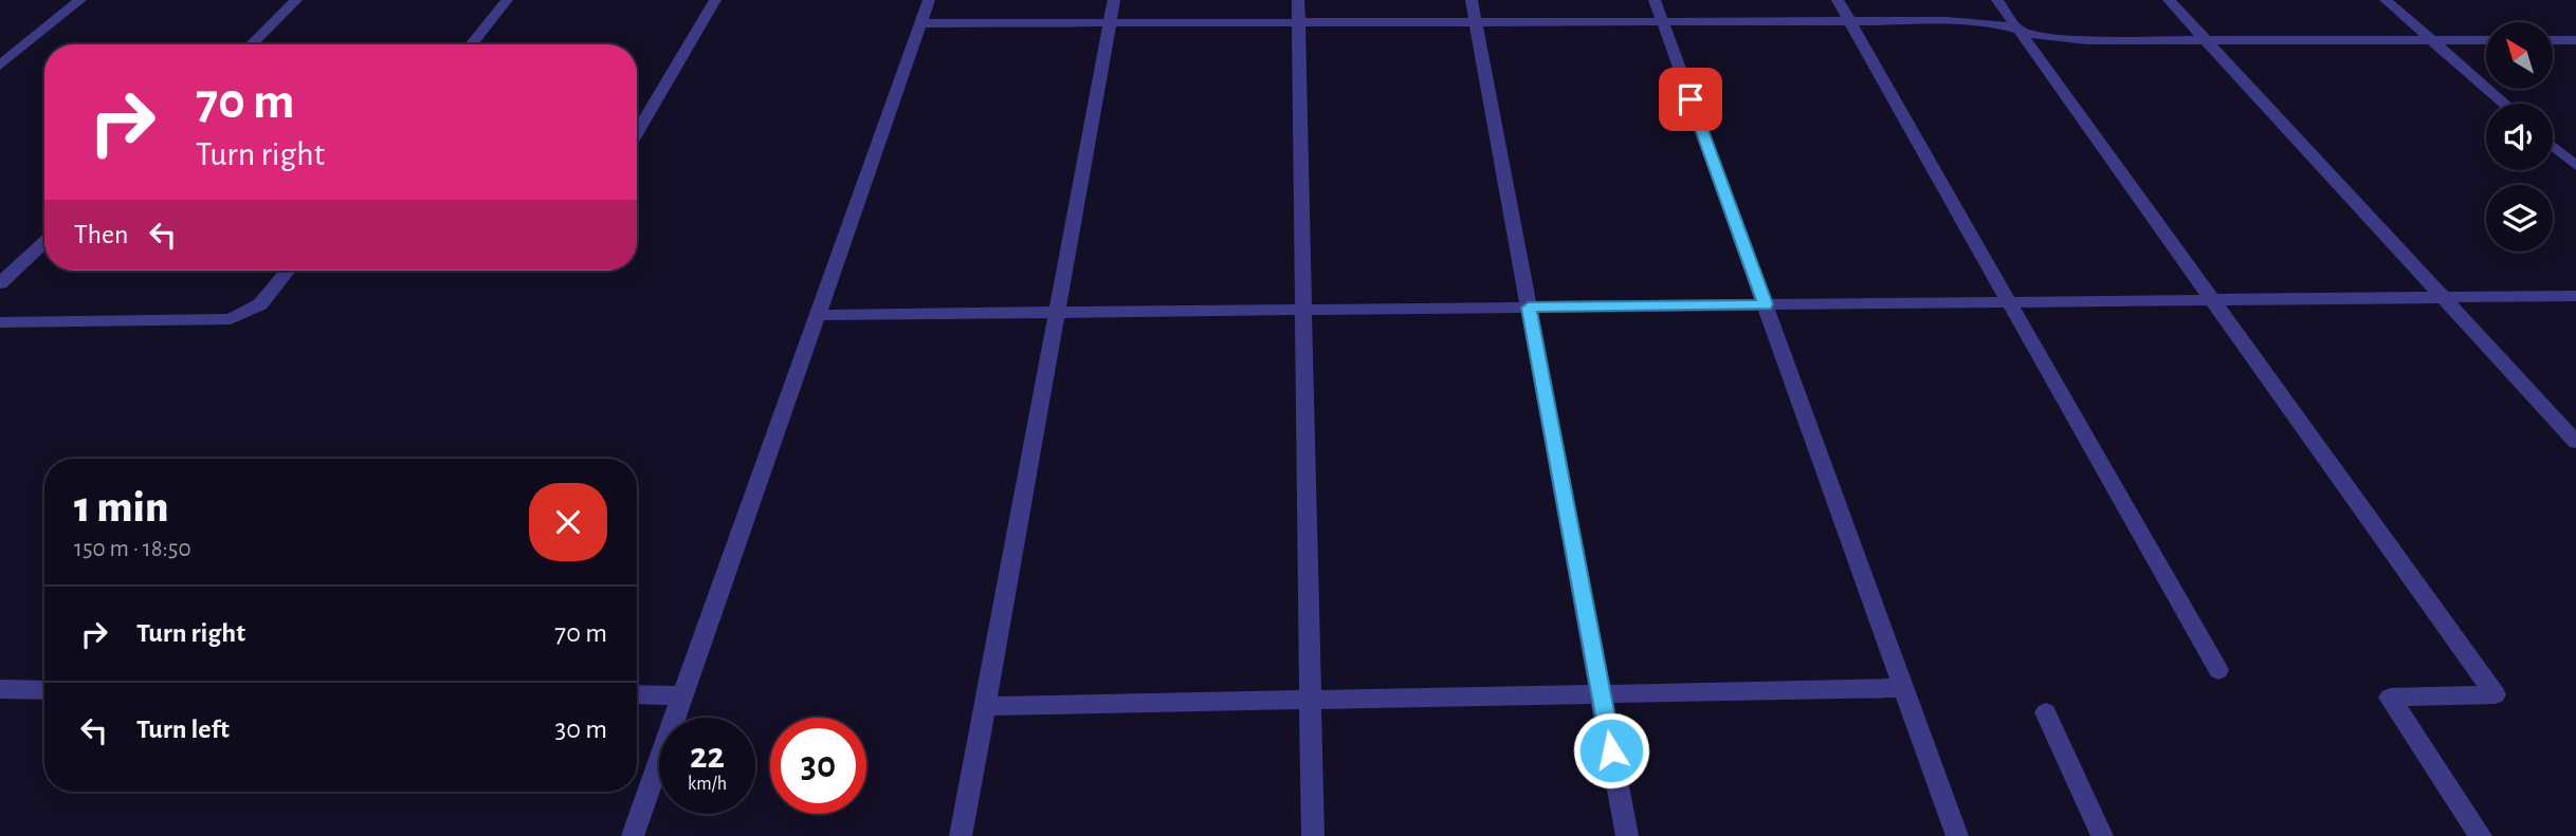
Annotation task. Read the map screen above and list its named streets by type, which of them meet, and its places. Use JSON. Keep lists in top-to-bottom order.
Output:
{
  "north": "top left",
  "page": {
    "turn": ["70 m", "Turn right"],
    "then": "Then",
    "heading": ["1 min", "150 m · 18:50"],
    "list": [
      {
        "name": "Turn right",
        "value": "70 m"
      },
      {
        "name": "Turn left",
        "value": "30 m"
      }
    ],
    "speed": "22 km/h",
    "limit": "30"
  }
}
